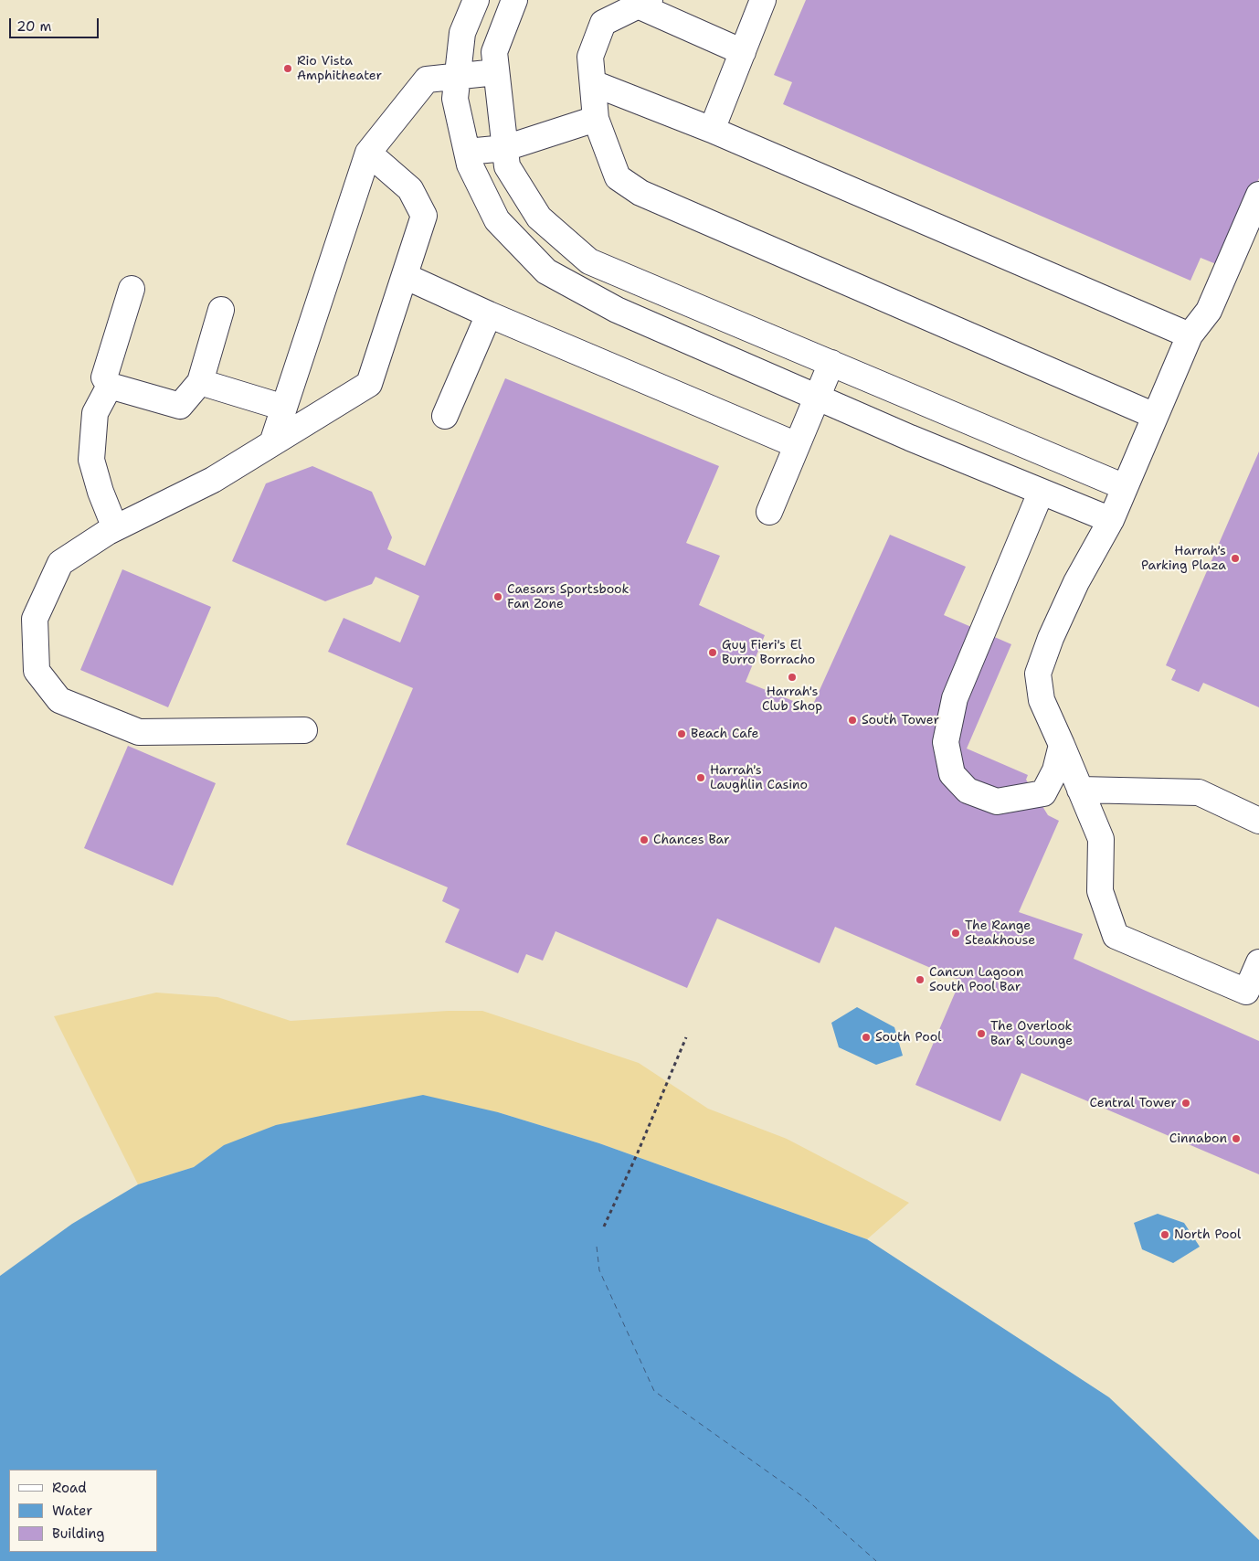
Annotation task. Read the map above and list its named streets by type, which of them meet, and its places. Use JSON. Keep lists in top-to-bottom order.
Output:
{
  "places": [
    "Rio Vista Amphitheater",
    "Harrah's Parking Plaza",
    "Caesars Sportsbook Fan Zone",
    "Guy Fieri's El Burro Borracho",
    "Harrah's Club Shop",
    "South Tower",
    "Beach Cafe",
    "Harrah's Laughlin Casino",
    "Chances Bar",
    "The Range Steakhouse",
    "Cancun Lagoon South Pool Bar",
    "The Overlook Bar & Lounge",
    "South Pool",
    "Central Tower",
    "Cinnabon",
    "North Pool"
  ],
  "legend": ["Road", "Water", "Building"],
  "scale_bar": "20 m"
}
